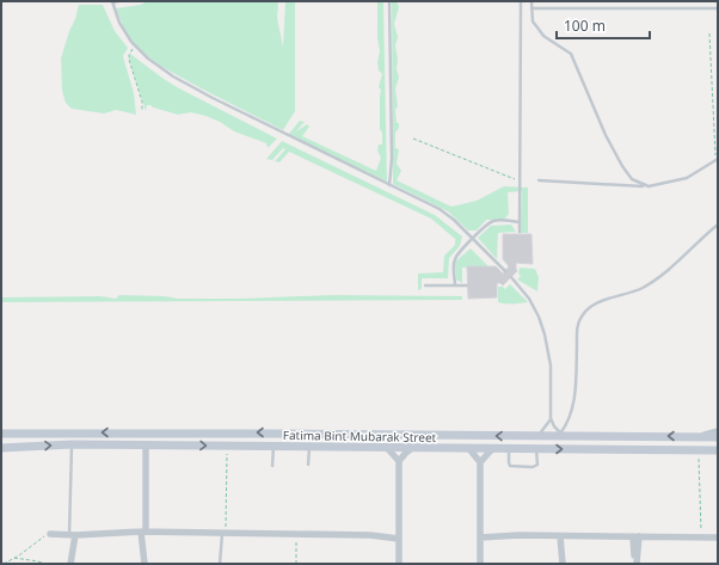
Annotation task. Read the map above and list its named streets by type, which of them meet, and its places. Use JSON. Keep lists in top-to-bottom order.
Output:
{
  "streets": {
    "street": ["Fatima Bint Mubarak Street"]
  },
  "scale_bar": "100 m"
}
